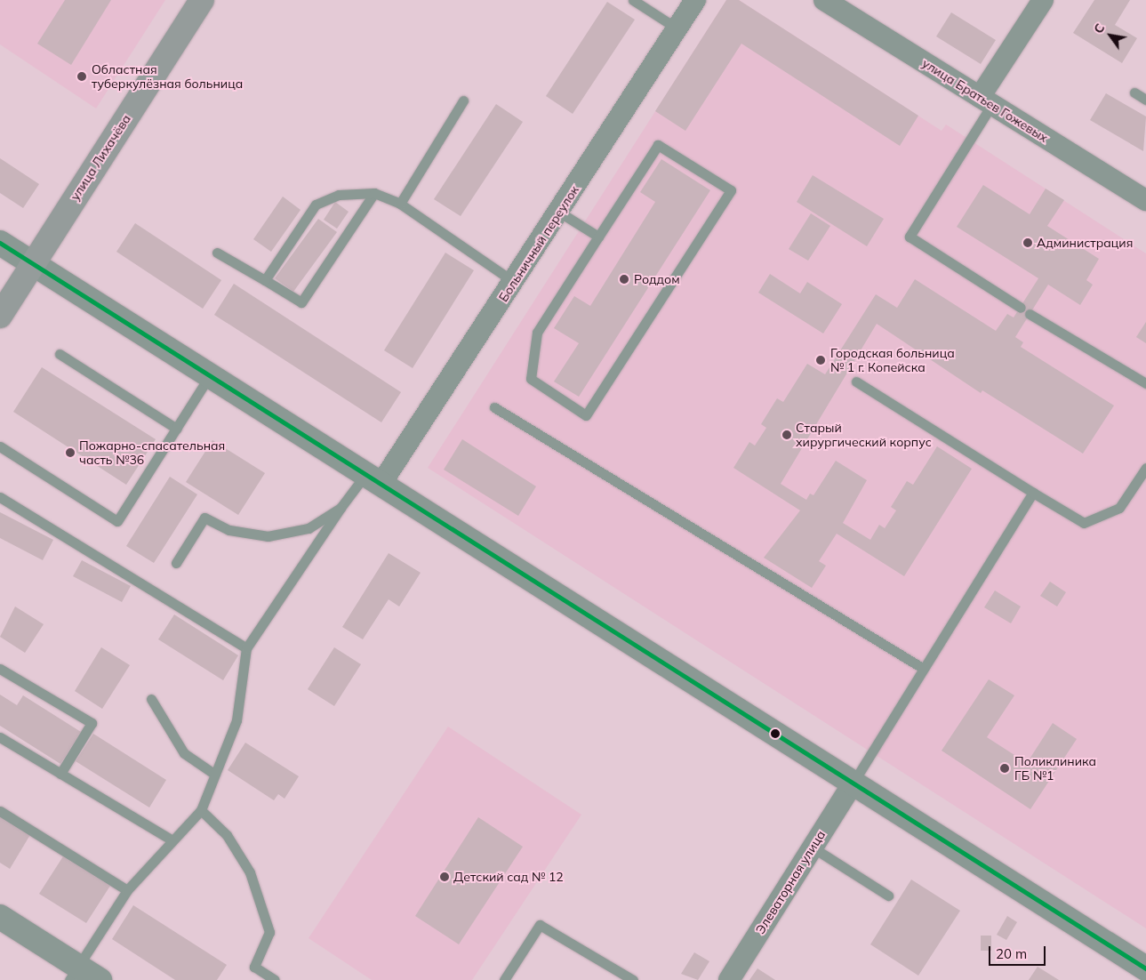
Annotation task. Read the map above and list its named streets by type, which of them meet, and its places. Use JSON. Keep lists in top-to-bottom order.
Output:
{
  "streets": {
    "main road": ["улица Лихачёва"],
    "street": ["улица Братьев Гожевых", "Больничный переулок", "Элеваторная улица"]
  },
  "places": [
    "Областная туберкулёзная больница",
    "Администрация",
    "Роддом",
    "Городская больница № 1 г. Копейска",
    "Старый хирургический корпус",
    "Пожарно-спасательная часть №36",
    "Поликлиника ГБ №1",
    "Детский сад № 12"
  ],
  "scale_bar": "20 m",
  "north": "top left"
}
